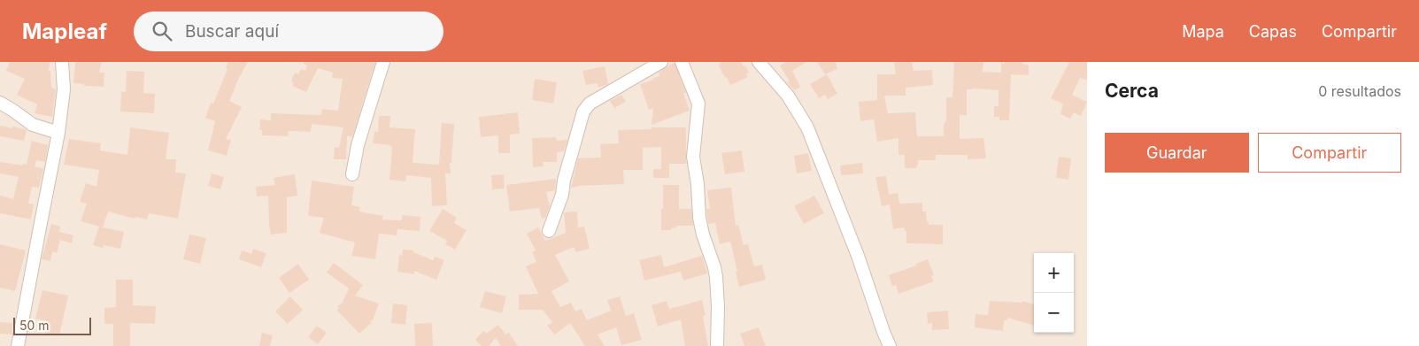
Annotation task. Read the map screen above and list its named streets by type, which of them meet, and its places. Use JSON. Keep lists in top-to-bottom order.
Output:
{
  "scale_bar": "50 m",
  "page": {
    "header": "Mapleaf",
    "search": "Buscar aquí",
    "nav": ["Mapa", "Capas", "Compartir"],
    "heading": ["Cerca", "0 resultados"],
    "buttons": ["Guardar", "Compartir"],
    "map_buttons": ["+", "−"],
    "scale": "50 m"
  }
}
